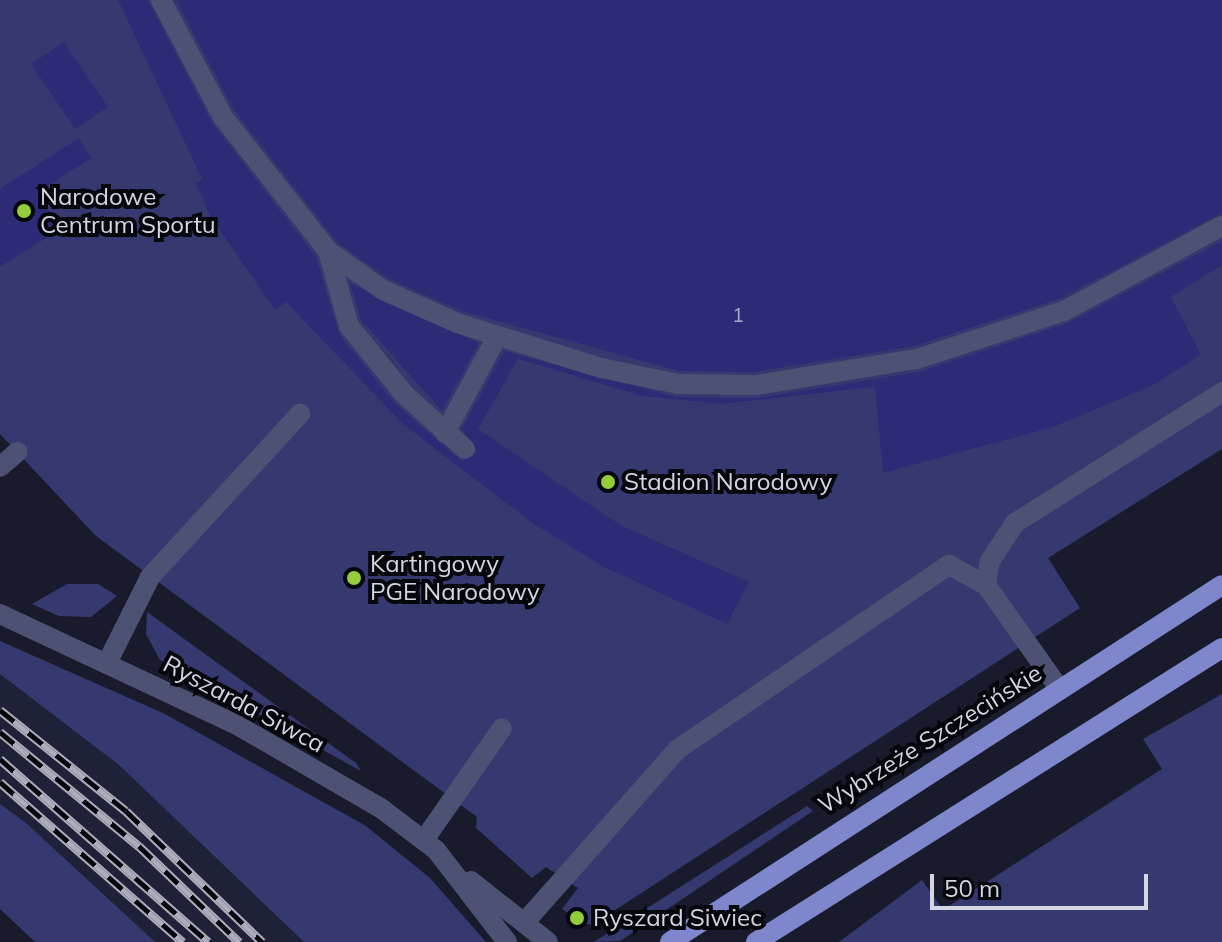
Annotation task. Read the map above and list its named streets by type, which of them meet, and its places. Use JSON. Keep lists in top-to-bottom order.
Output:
{
  "streets": {
    "main road": ["Wybrzeże Szczecińskie"],
    "street": ["Ryszarda Siwca"]
  },
  "places": [
    "Narodowe Centrum Sportu",
    "Stadion Narodowy",
    "Kartingowy PGE Narodowy",
    "Ryszard Siwiec"
  ],
  "house_numbers": ["1"],
  "scale_bar": "50 m"
}
